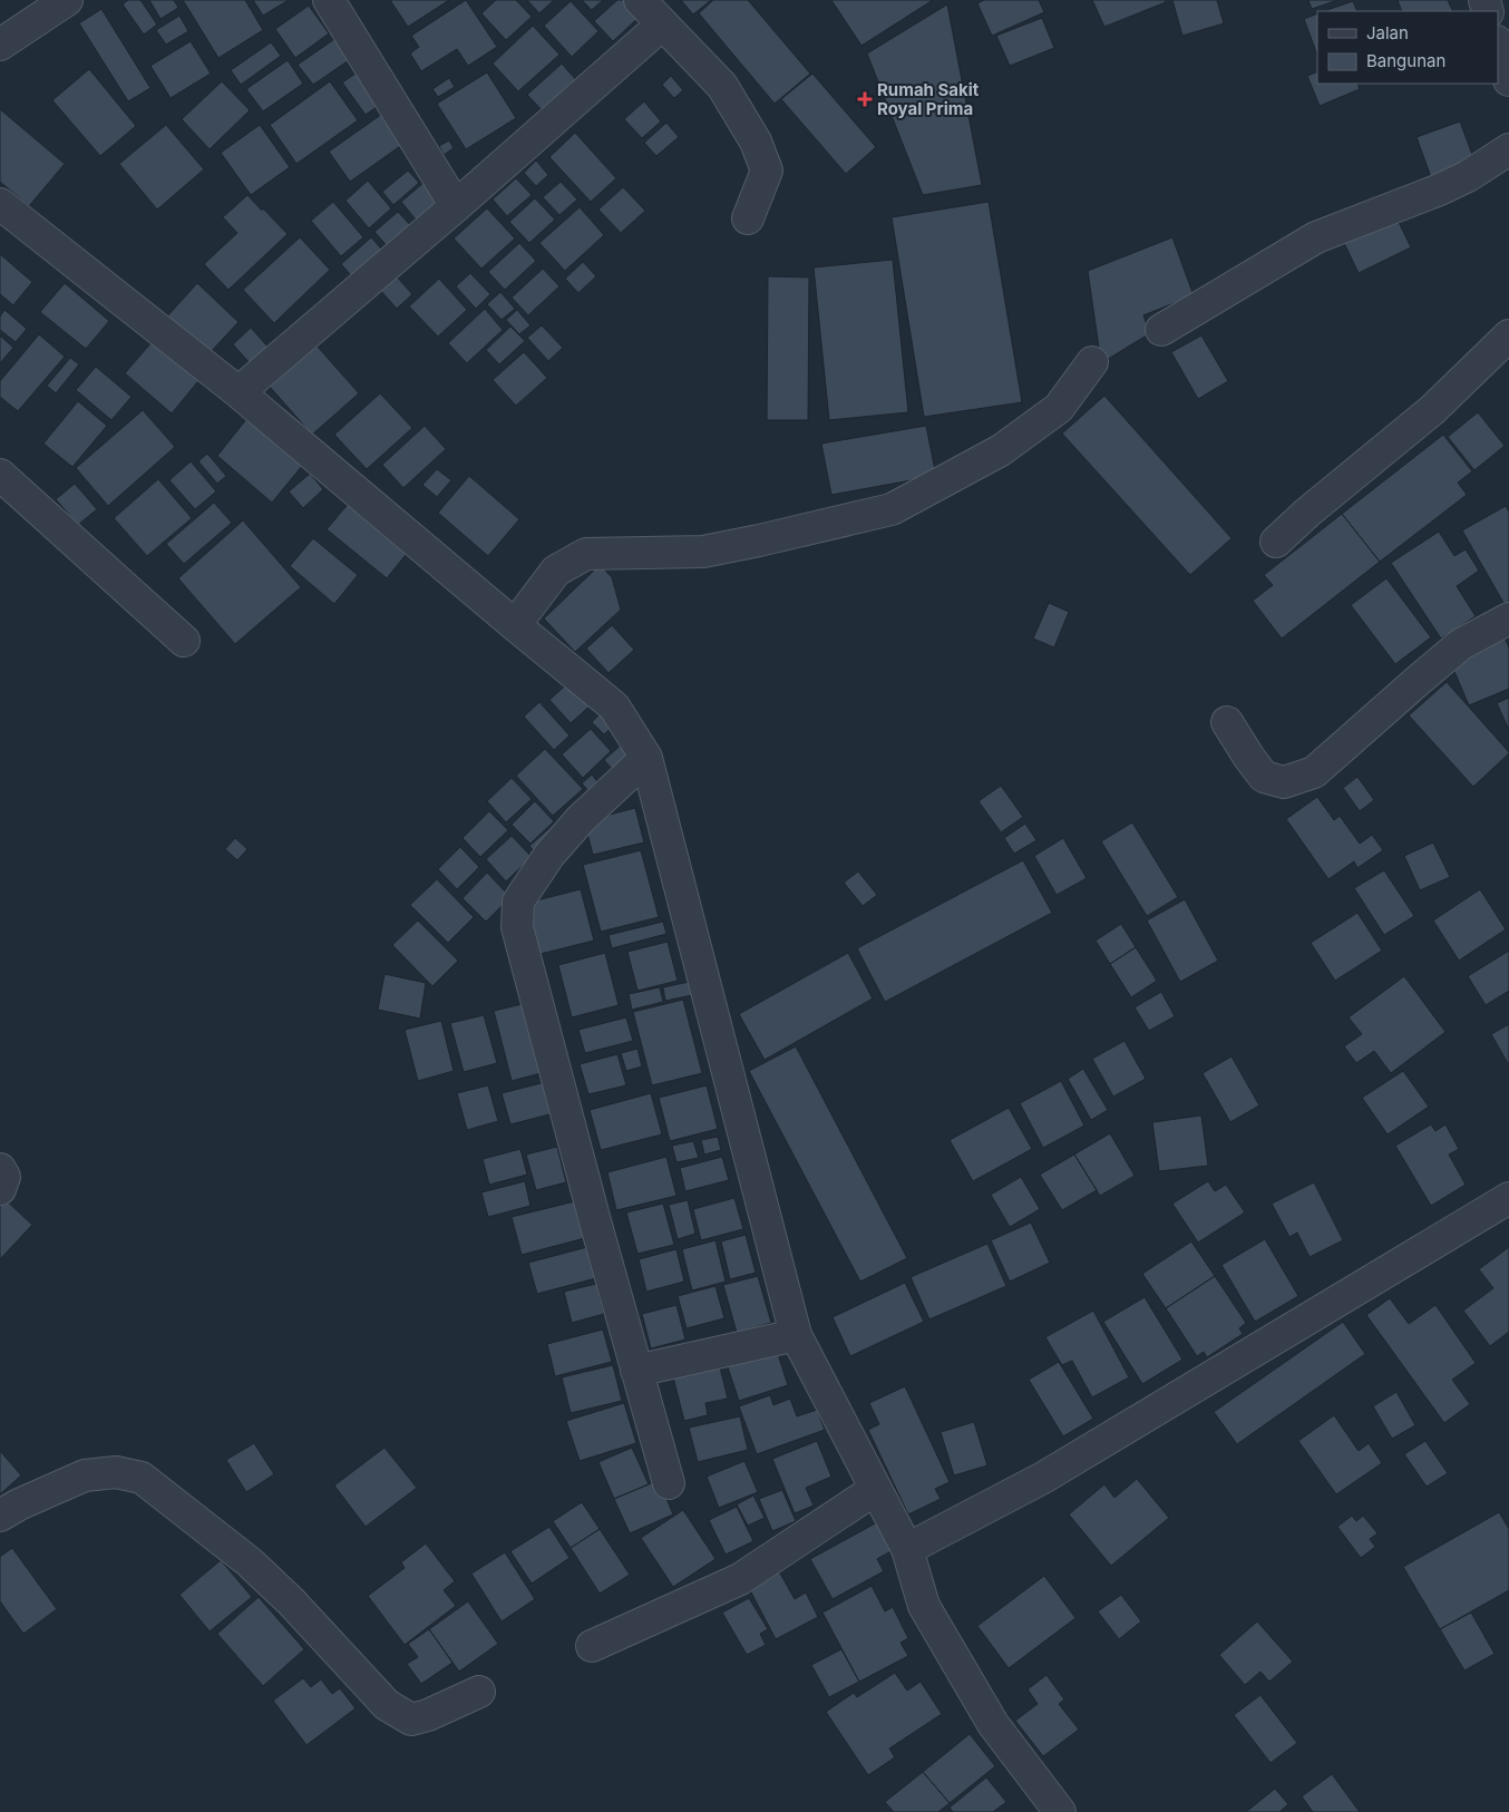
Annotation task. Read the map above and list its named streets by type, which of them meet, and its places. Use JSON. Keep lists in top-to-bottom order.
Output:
{
  "places": {
    "health": ["Rumah Sakit Royal Prima"]
  },
  "legend": ["Jalan", "Bangunan"]
}
